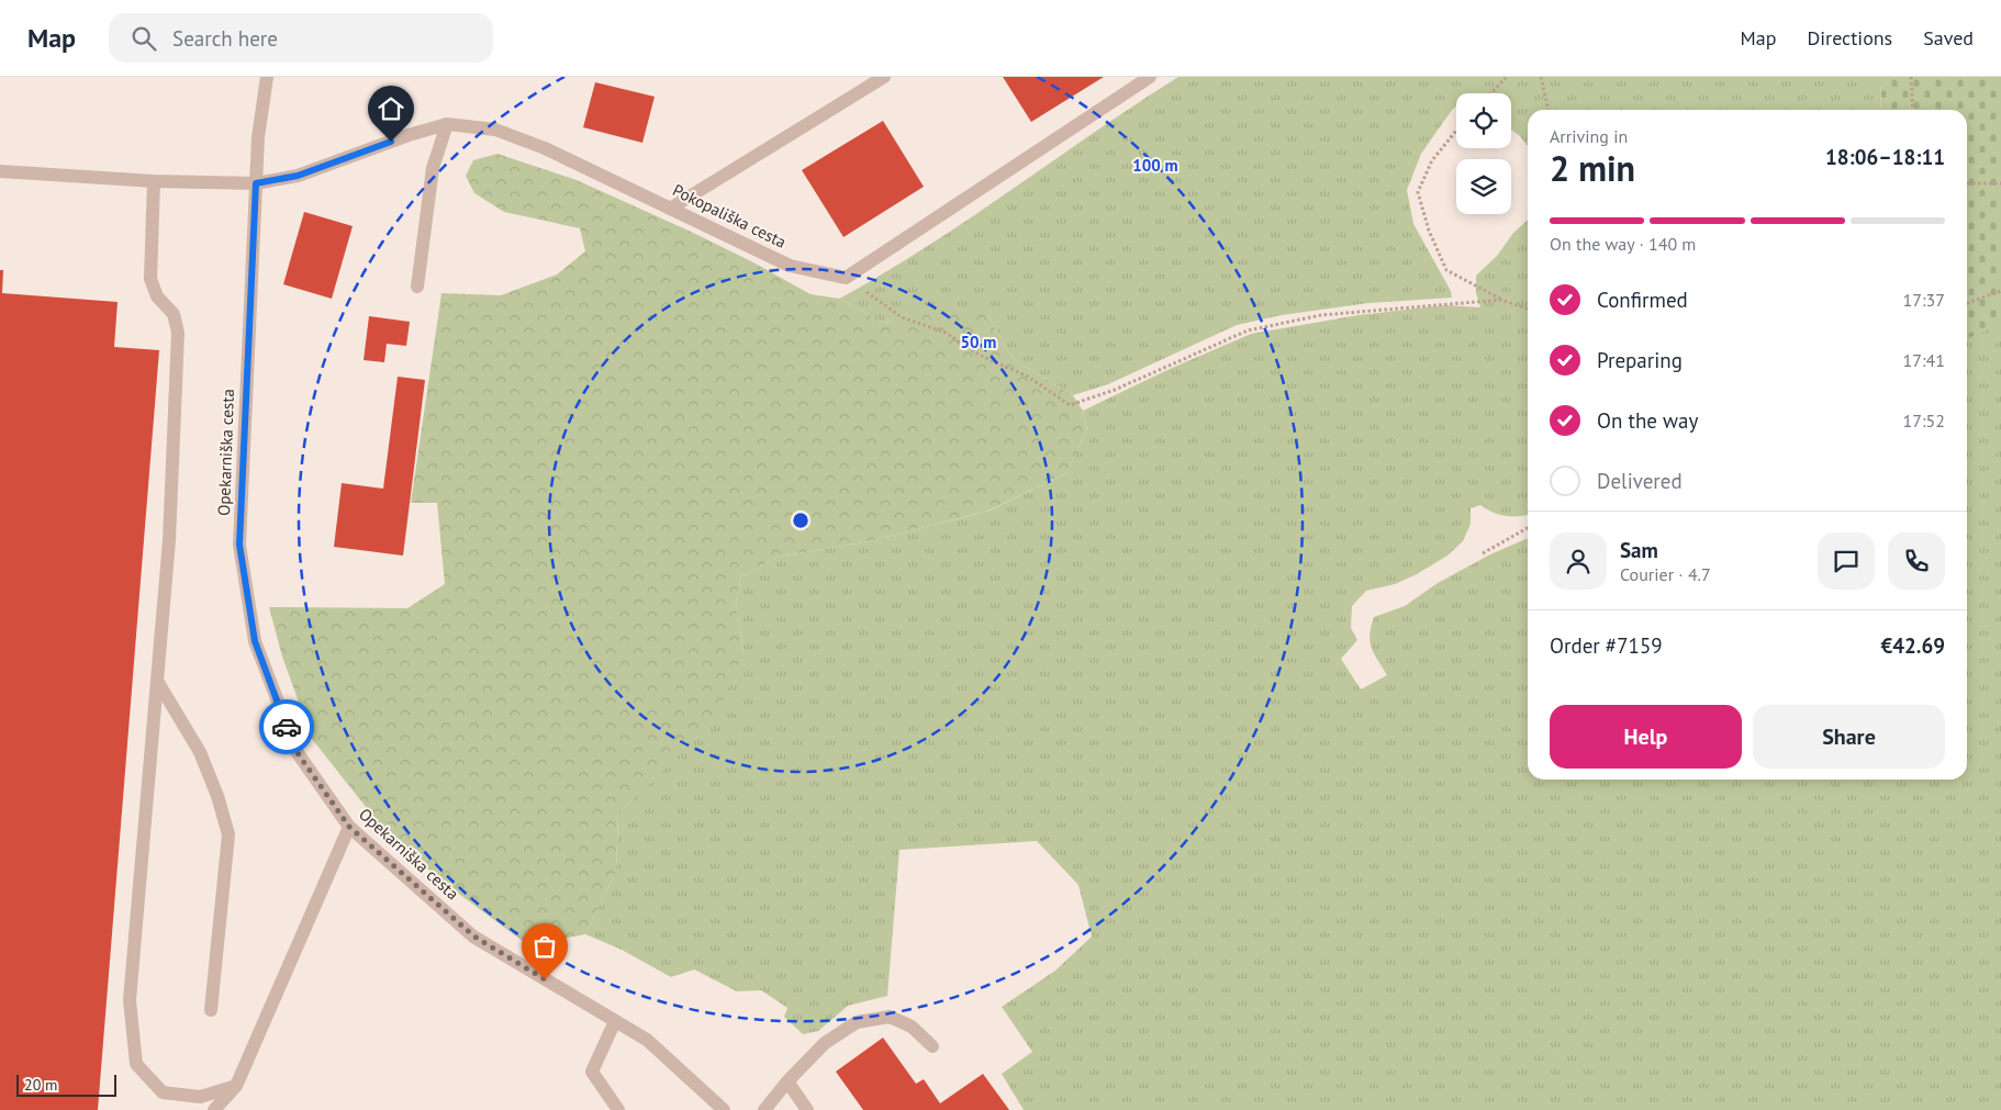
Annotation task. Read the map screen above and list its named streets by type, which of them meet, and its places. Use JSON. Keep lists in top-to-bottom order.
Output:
{
  "streets": {
    "street": ["Pokopališka cesta", "Opekarniška cesta"]
  },
  "crossings": [
    ["Pokopališka cesta", "Opekarniška cesta"]
  ],
  "scale_bar": "20 m",
  "page": {
    "header": "Map",
    "search": "Search here",
    "nav": ["Map", "Directions", "Saved"],
    "heading": ["2 min", "Arriving in", "18:06–18:11"],
    "panel": [
      "Sam",
      "Courier · 4.7",
      "Order #7159",
      "€42.69"
    ],
    "bar": "On the way · 140 m",
    "list": [
      ["Confirmed", "17:37"],
      ["Preparing", "17:41"],
      ["On the way", "17:52"],
      "Delivered"
    ],
    "buttons": ["Help", "Share"],
    "scale": "20 m"
  },
  "rings": ["100 m", "50 m"]
}
